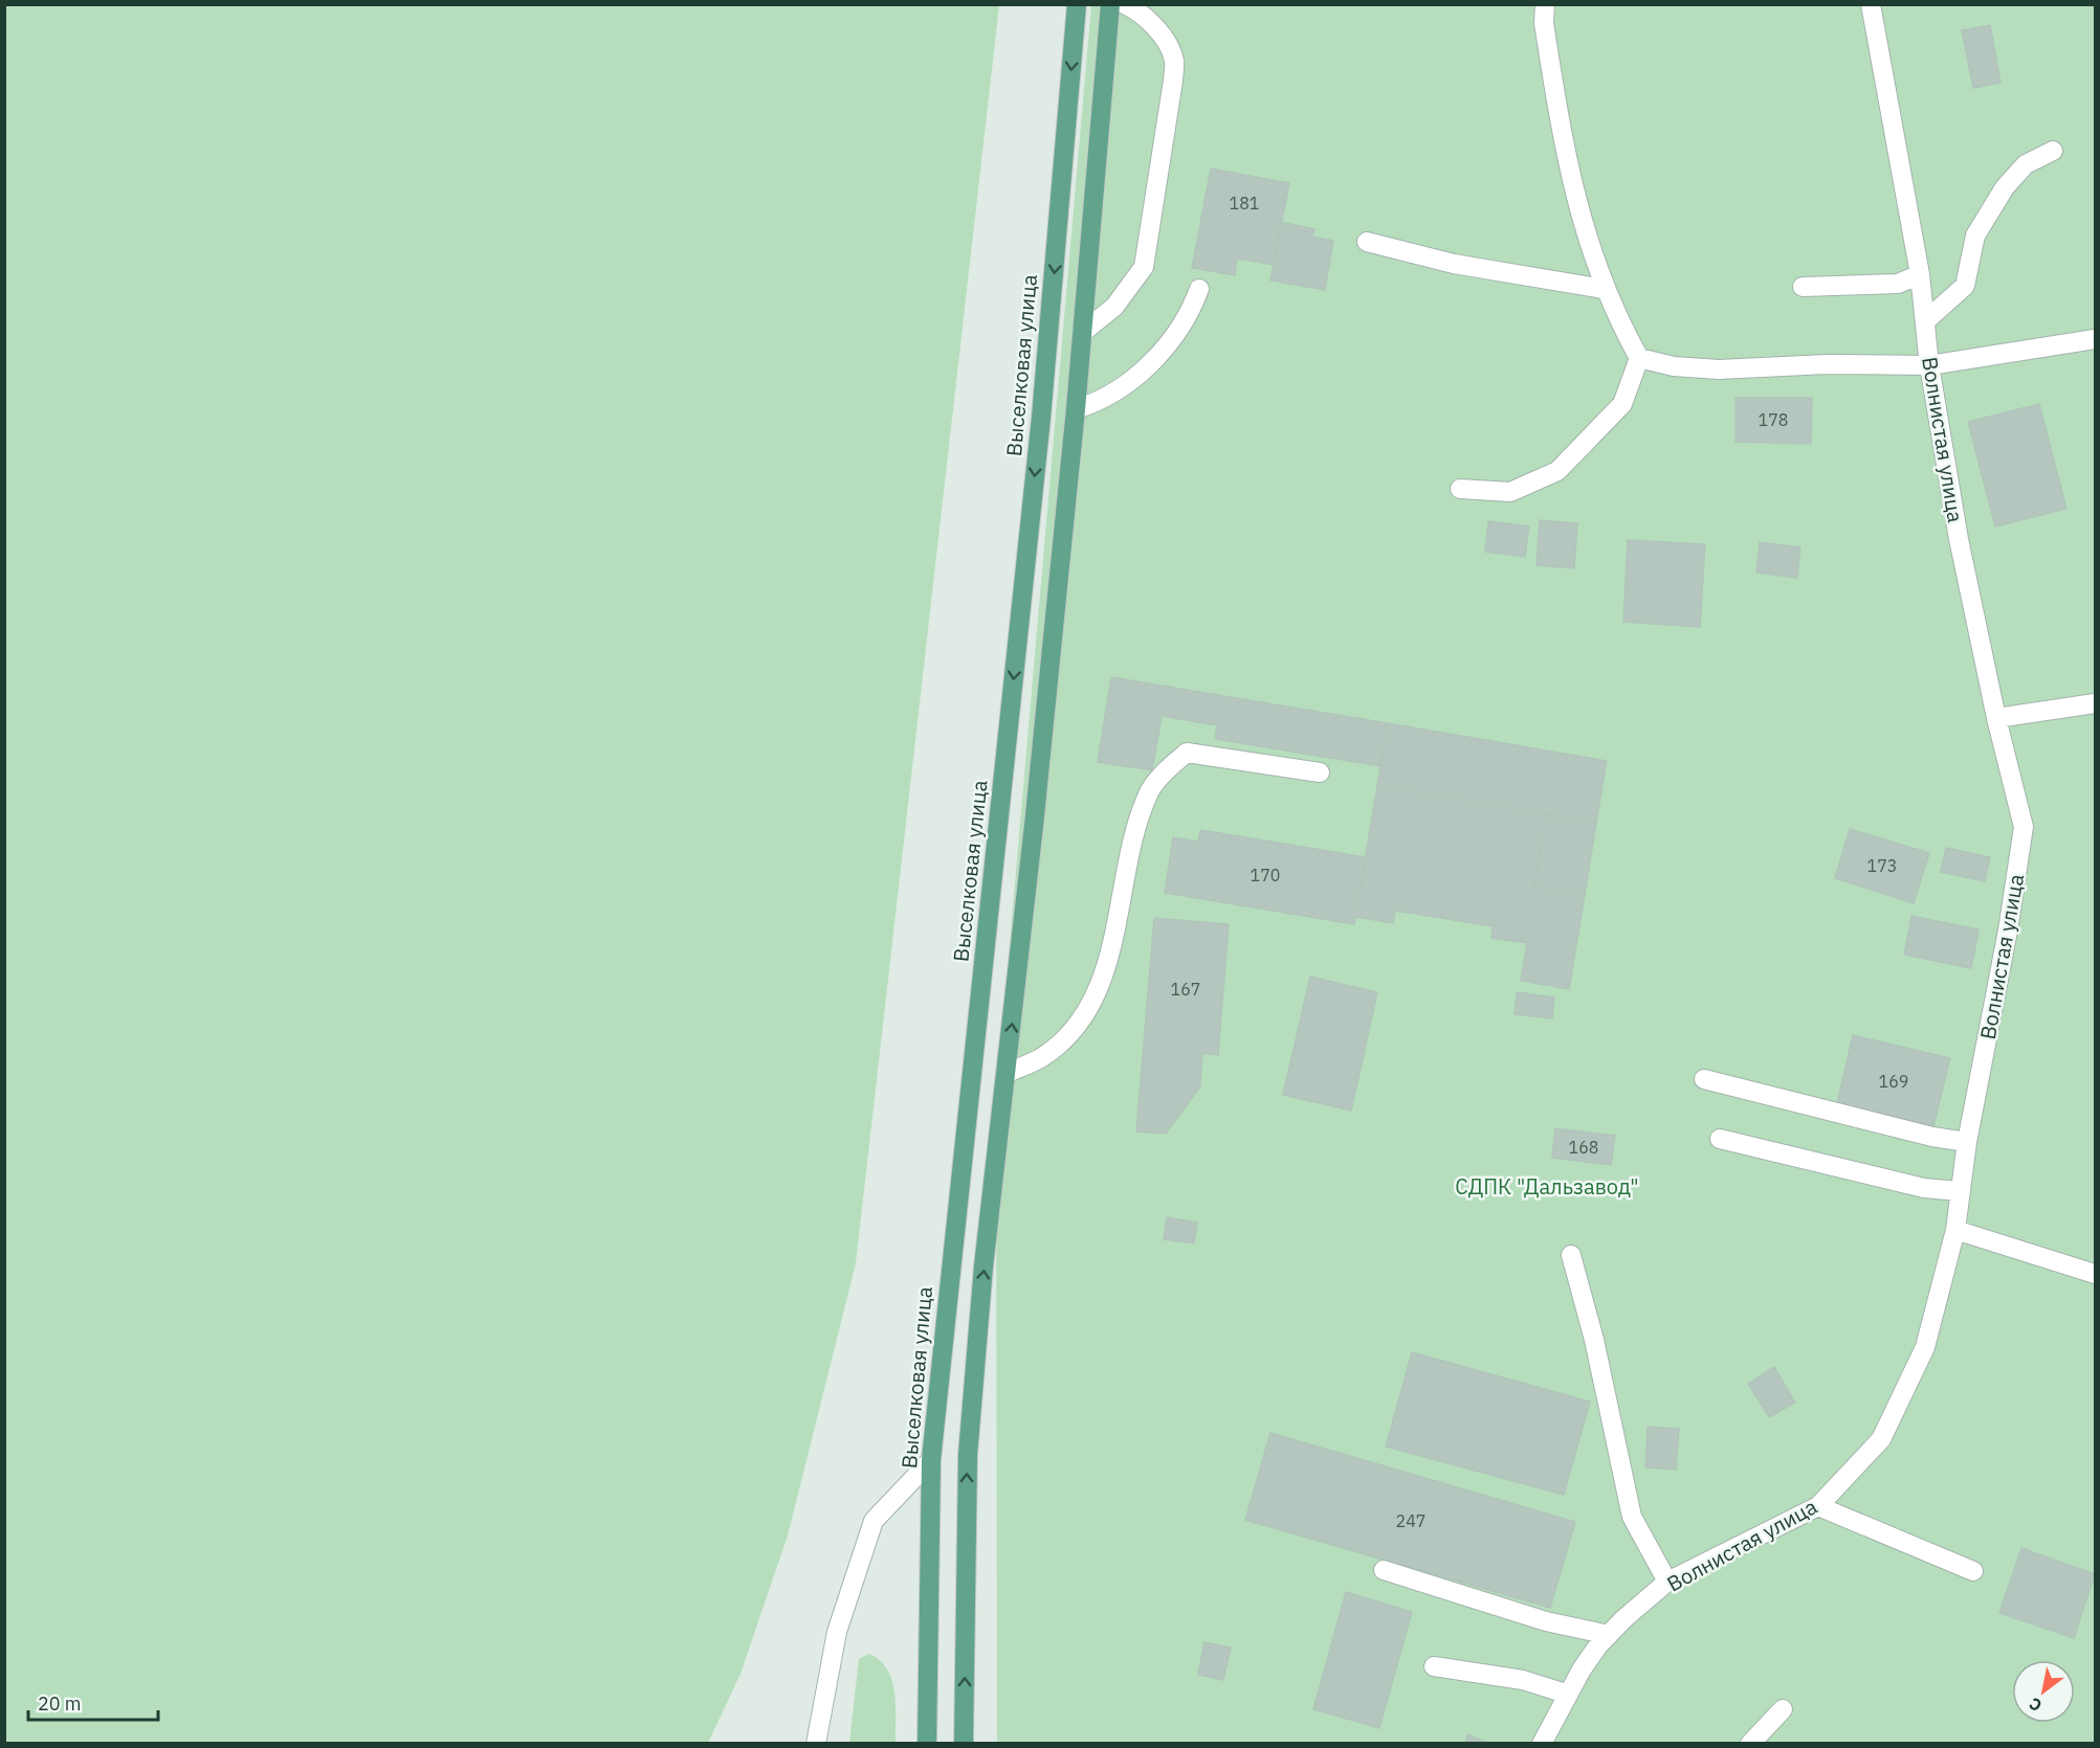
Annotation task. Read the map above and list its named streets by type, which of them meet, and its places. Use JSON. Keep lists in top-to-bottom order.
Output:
{
  "streets": {
    "main road": ["Выселковая улица"],
    "street": ["Волнистая улица"]
  },
  "parks": ["СДПК \"Дальзавод\""],
  "house_numbers": [
    "181",
    "178",
    "173",
    "170",
    "167",
    "169",
    "168",
    "247"
  ],
  "scale_bar": "20 m",
  "north": "bottom left"
}
